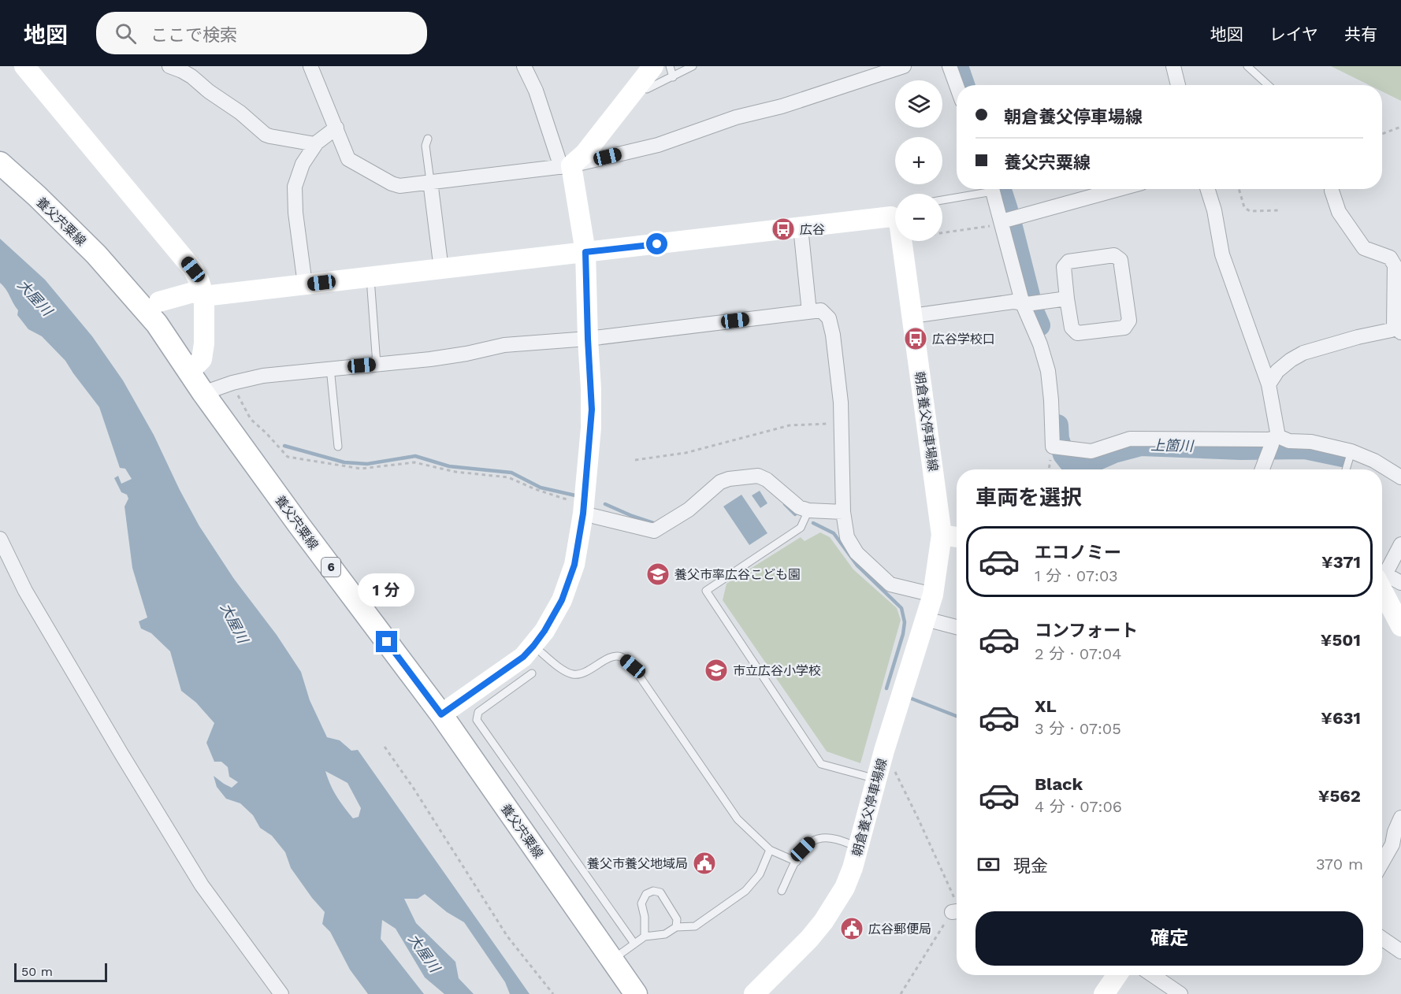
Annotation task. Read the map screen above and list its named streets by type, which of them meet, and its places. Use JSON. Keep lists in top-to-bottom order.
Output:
{
  "streets": {
    "main road": ["養父宍粟線", "6"],
    "street": ["朝倉養父停車場線"]
  },
  "water": ["大屋川", "上箇川"],
  "places": {
    "bus stop": ["広谷", "広谷学校口"],
    "school or university": ["養父市率広谷こども園", "市立広谷小学校"],
    "public building": ["養父市養父地域局", "広谷郵便局"]
  },
  "scale_bar": "50 m",
  "page": {
    "header": "地図",
    "search": "ここで検索",
    "nav": ["地図", "レイヤ", "共有"],
    "map_buttons": ["+", "−"],
    "banner": ["朝倉養父停車場線", "養父宍粟線"],
    "heading": "車両を選択",
    "list": [
      {
        "name": "エコノミー",
        "note": "1 分 · 07:03",
        "value": "¥371"
      },
      {
        "name": "コンフォート",
        "note": "2 分 · 07:04",
        "value": "¥501"
      },
      {
        "name": "XL",
        "note": "3 分 · 07:05",
        "value": "¥631"
      },
      {
        "name": "Black",
        "note": "4 分 · 07:06",
        "value": "¥562"
      }
    ],
    "bubble": "1 分",
    "pay": ["現金", "370 m"],
    "buttons": "確定",
    "scale": "50 m"
  }
}
